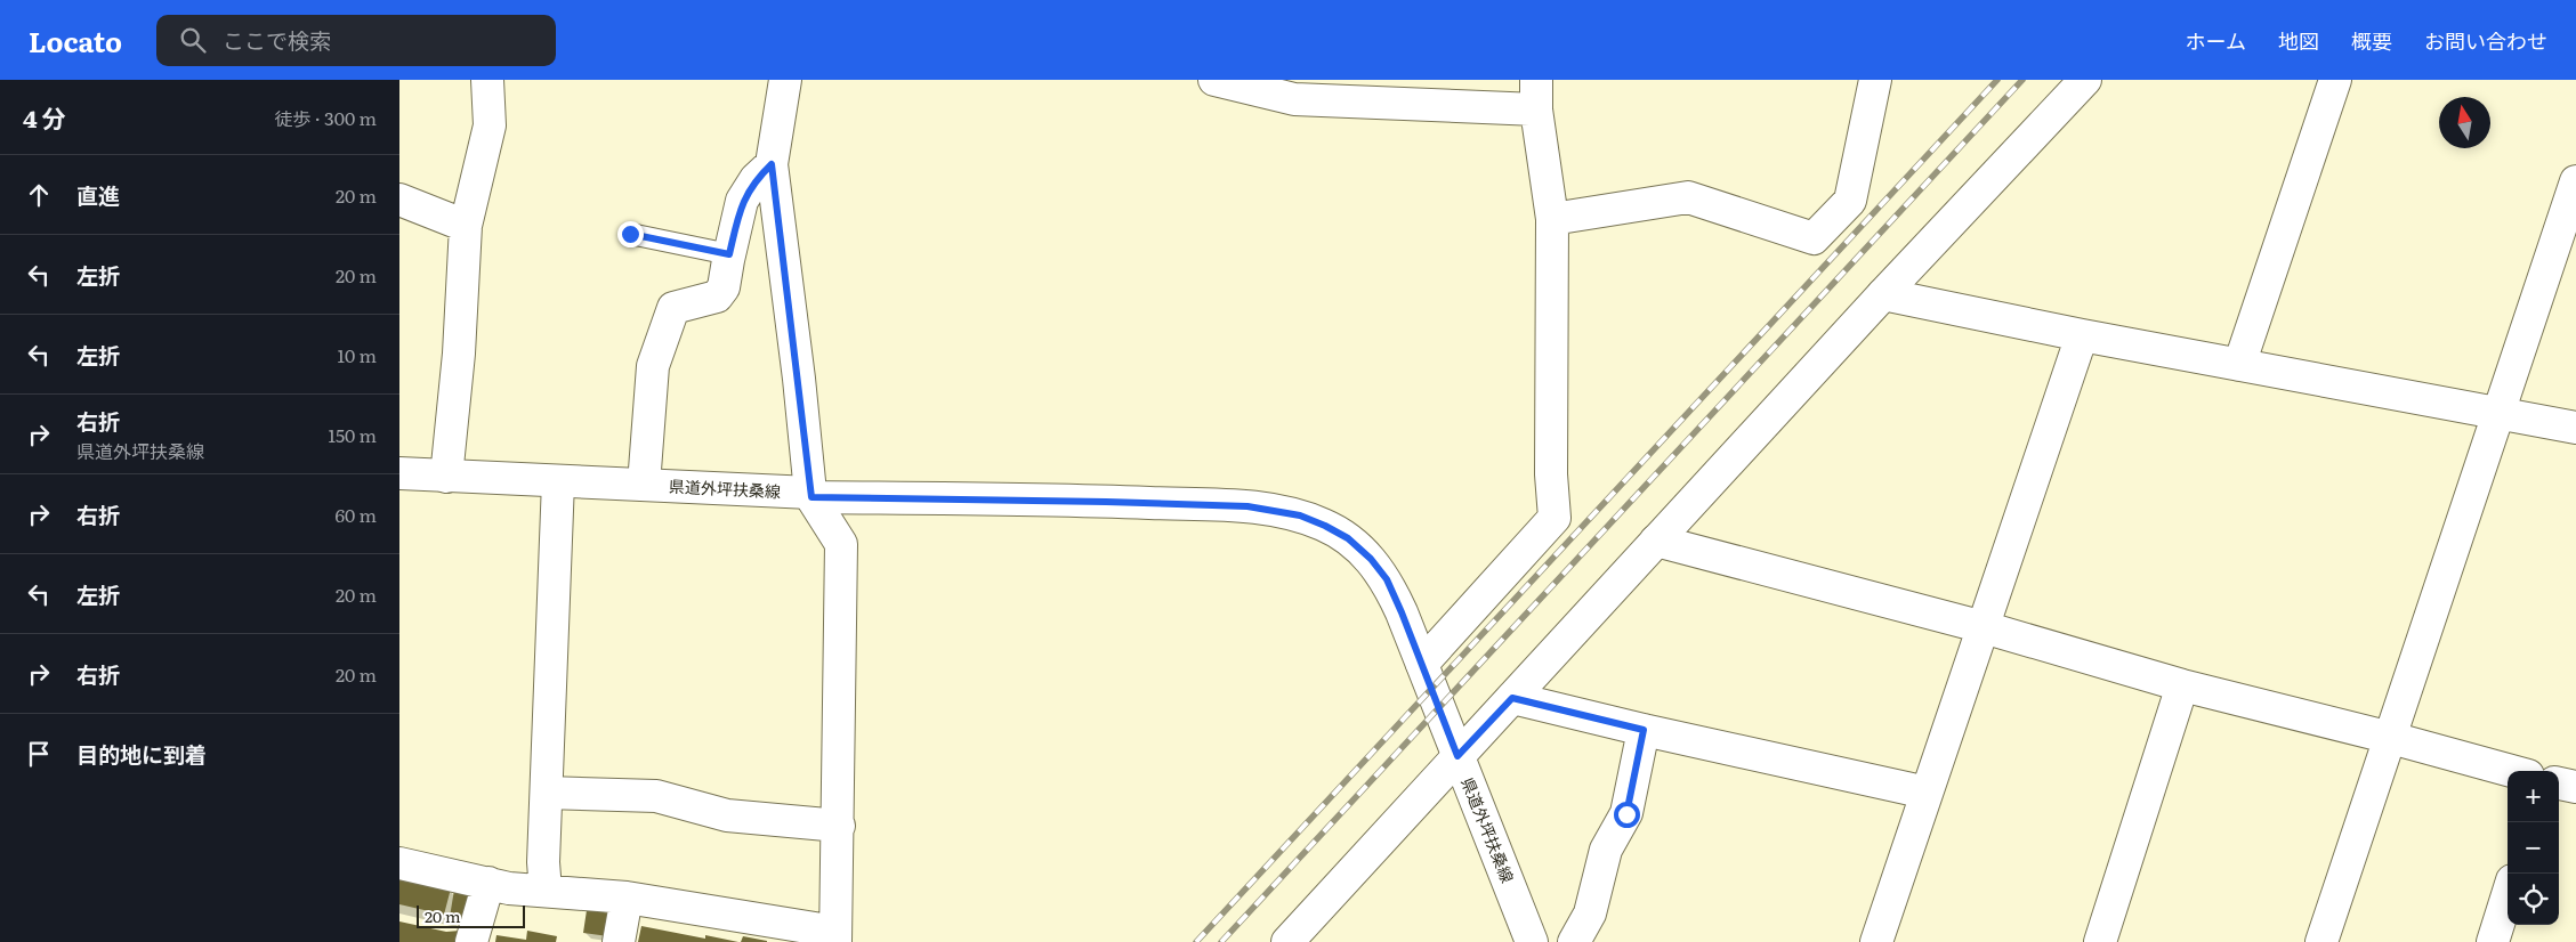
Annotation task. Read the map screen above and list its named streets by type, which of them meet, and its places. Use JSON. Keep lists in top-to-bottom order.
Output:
{
  "streets": {
    "street": ["県道外坪扶桑線"]
  },
  "scale_bar": "20 m",
  "north": "top",
  "page": {
    "header": "Locato",
    "search": "ここで検索",
    "nav": [
      "ホーム",
      "地図",
      "概要",
      "お問い合わせ"
    ],
    "heading": ["4 分", "徒歩 · 300 m"],
    "list": [
      ["直進", "20 m"],
      ["左折", "20 m"],
      ["左折", "10 m"],
      ["右折", "県道外坪扶桑線", "150 m"],
      ["右折", "60 m"],
      ["左折", "20 m"],
      ["右折", "20 m"],
      "目的地に到着"
    ],
    "map_buttons": ["+", "−"],
    "scale": "20 m"
  }
}
